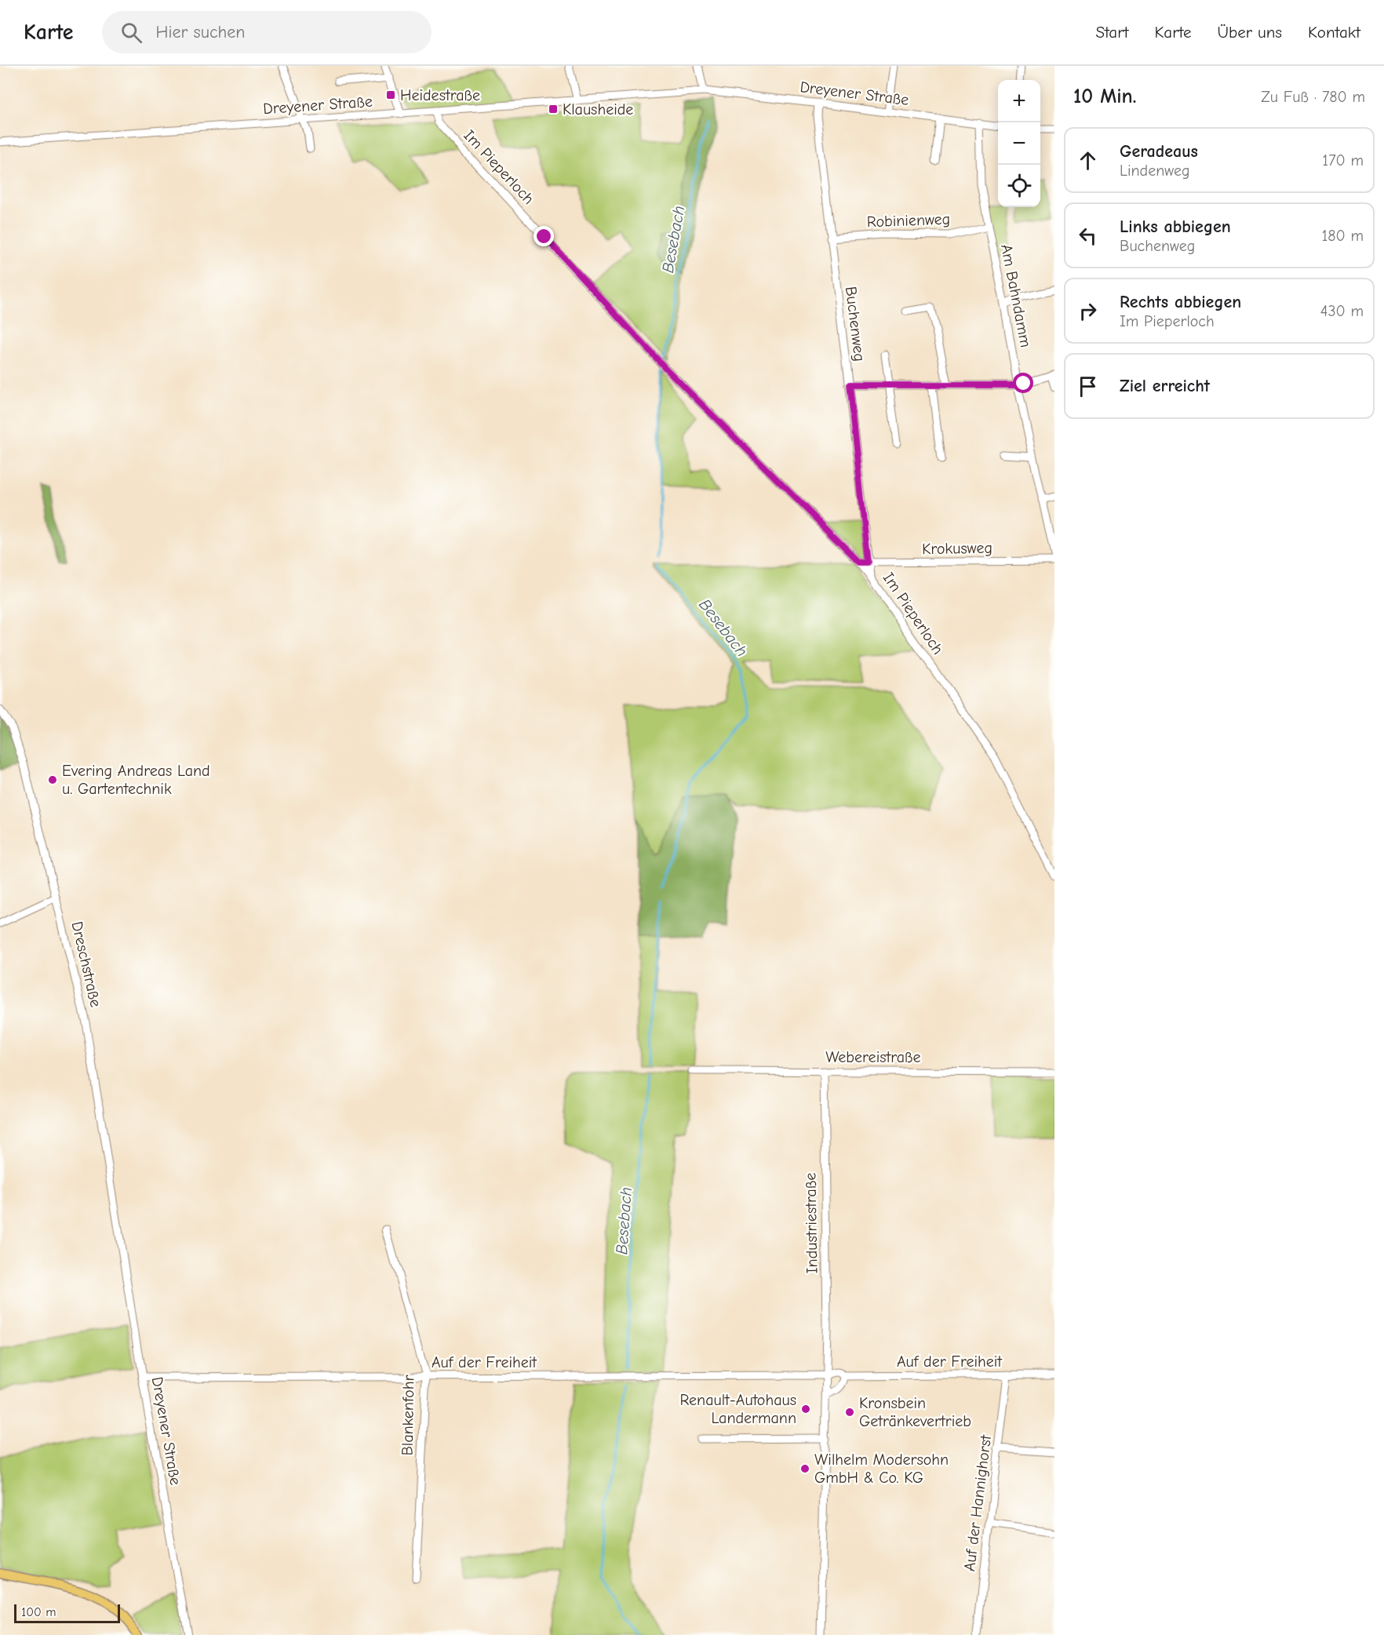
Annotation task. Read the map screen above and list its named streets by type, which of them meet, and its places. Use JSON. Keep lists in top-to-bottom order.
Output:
{
  "streets": {
    "street": [
      "Dreyener Straße",
      "Im Pieperloch",
      "Robinienweg",
      "Am Bahndamm",
      "Buchenweg",
      "Krokusweg",
      "Dreschstraße",
      "Webereistraße",
      "Industriestraße",
      "Auf der Freiheit",
      "Blankenfohr",
      "Auf der Hannighorst"
    ]
  },
  "crossings": [
    ["Dreyener Straße", "Im Pieperloch"],
    ["Dreyener Straße", "Am Bahndamm"],
    ["Dreyener Straße", "Buchenweg"],
    ["Dreyener Straße", "Dreschstraße"],
    ["Dreyener Straße", "Auf der Freiheit"],
    ["Im Pieperloch", "Buchenweg"],
    ["Im Pieperloch", "Krokusweg"],
    ["Robinienweg", "Am Bahndamm"],
    ["Robinienweg", "Buchenweg"],
    ["Buchenweg", "Krokusweg"],
    ["Webereistraße", "Industriestraße"],
    ["Industriestraße", "Auf der Freiheit"],
    ["Auf der Freiheit", "Blankenfohr"],
    ["Auf der Freiheit", "Auf der Hannighorst"]
  ],
  "water": ["Besebach"],
  "places": {
    "transit": ["Heidestraße", "Klausheide"],
    "other": [
      "Evering Andreas Land u. Gartentechnik",
      "Renault-Autohaus Landermann",
      "Kronsbein Getränkevertrieb",
      "Wilhelm Modersohn GmbH & Co. KG"
    ]
  },
  "scale_bar": "100 m",
  "page": {
    "header": "Karte",
    "search": "Hier suchen",
    "nav": [
      "Start",
      "Karte",
      "Über uns",
      "Kontakt"
    ],
    "heading": ["10 Min.", "Zu Fuß · 780 m"],
    "map_buttons": ["+", "−"],
    "list": [
      ["Geradeaus", "Lindenweg", "170 m"],
      ["Links abbiegen", "Buchenweg", "180 m"],
      ["Rechts abbiegen", "Im Pieperloch", "430 m"],
      "Ziel erreicht"
    ],
    "scale": "100 m"
  }
}
